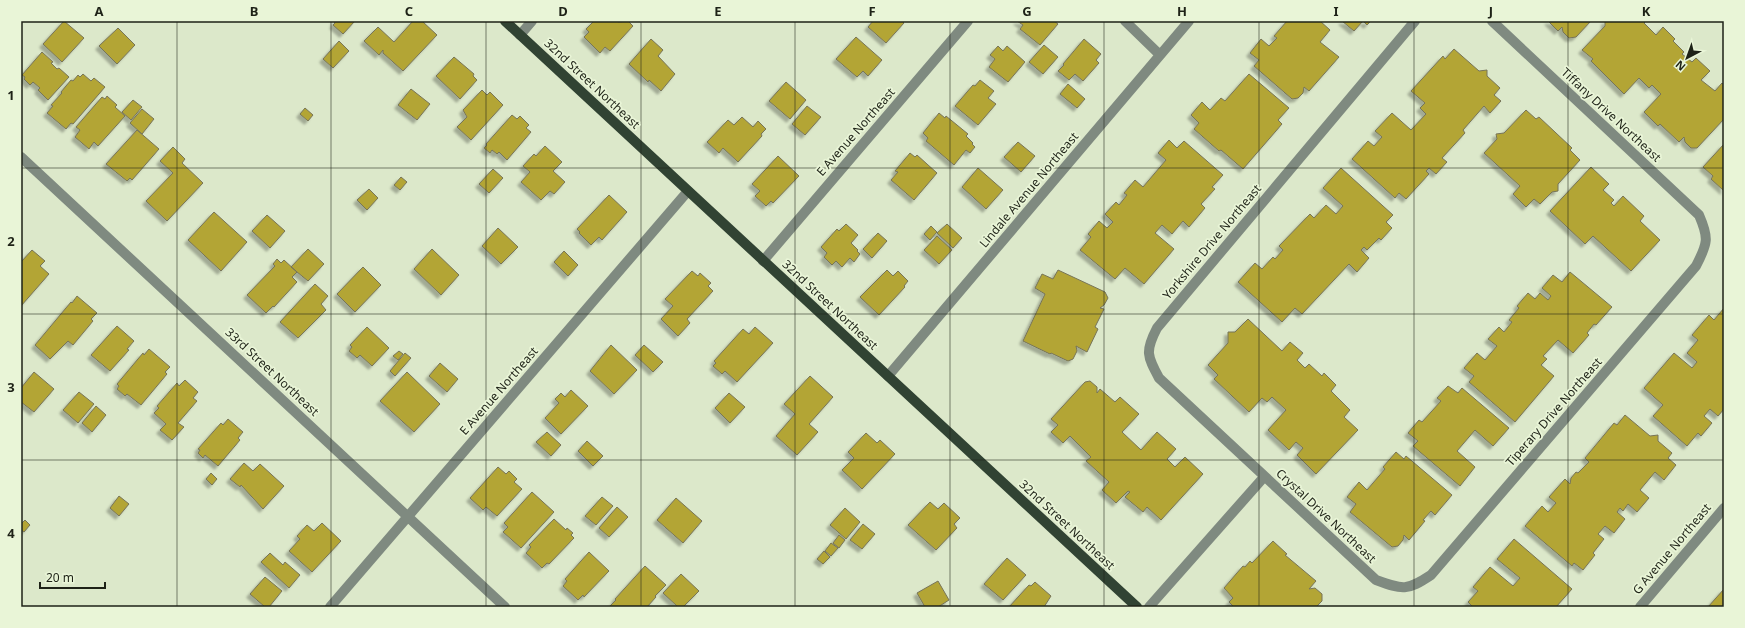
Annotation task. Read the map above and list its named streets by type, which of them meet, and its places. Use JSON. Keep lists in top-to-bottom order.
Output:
{
  "streets": {
    "main road": ["32nd Street Northeast"],
    "street": [
      "Tiffany Drive Northeast",
      "E Avenue Northeast",
      "Lindale Avenue Northeast",
      "Yorkshire Drive Northeast",
      "33rd Street Northeast",
      "Tiperary Drive Northeast",
      "Crystal Drive Northeast",
      "G Avenue Northeast"
    ]
  },
  "crossings": [
    ["32nd Street Northeast", "E Avenue Northeast"],
    ["32nd Street Northeast", "Lindale Avenue Northeast"],
    ["Tiffany Drive Northeast", "Tiperary Drive Northeast"],
    ["E Avenue Northeast", "33rd Street Northeast"],
    ["Yorkshire Drive Northeast", "Crystal Drive Northeast"],
    ["Tiperary Drive Northeast", "Crystal Drive Northeast"]
  ],
  "scale_bar": "20 m",
  "north": "bottom left",
  "grid": {
    "columns": [
      "A",
      "B",
      "C",
      "D",
      "E",
      "F",
      "G",
      "H",
      "I",
      "J",
      "K"
    ],
    "rows": [
      "1",
      "2",
      "3",
      "4"
    ]
  }
}
